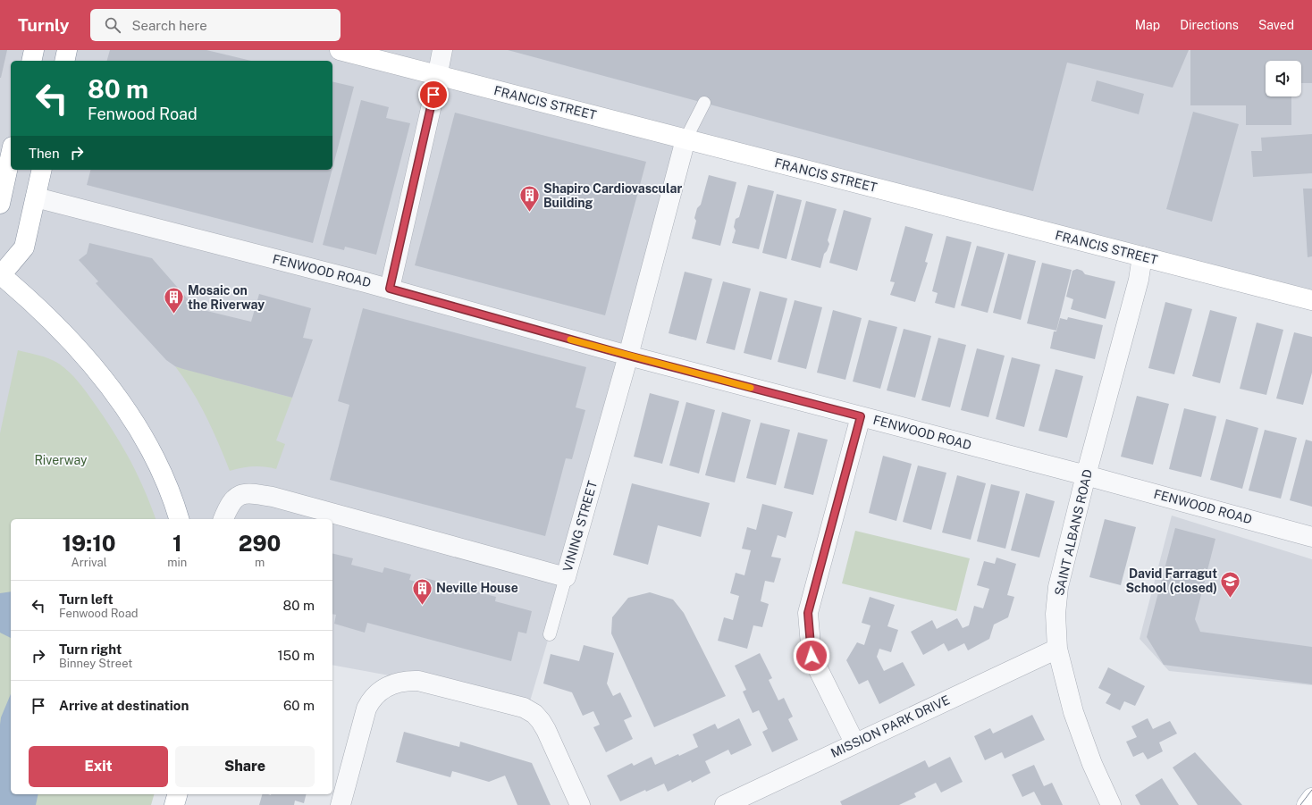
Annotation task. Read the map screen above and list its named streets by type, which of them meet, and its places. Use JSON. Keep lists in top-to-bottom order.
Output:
{
  "streets": {
    "main road": ["FRANCIS STREET"],
    "street": [
      "FENWOOD ROAD",
      "VINING STREET",
      "SAINT ALBANS ROAD",
      "MISSION PARK DRIVE"
    ]
  },
  "crossings": [
    ["FRANCIS STREET", "VINING STREET"],
    ["FRANCIS STREET", "SAINT ALBANS ROAD"],
    ["FENWOOD ROAD", "VINING STREET"],
    ["FENWOOD ROAD", "SAINT ALBANS ROAD"],
    ["SAINT ALBANS ROAD", "MISSION PARK DRIVE"]
  ],
  "parks": ["Riverway"],
  "places": {
    "building": ["Shapiro Cardiovascular Building", "Mosaic on the Riverway", "Neville House"],
    "school or university": ["David Farragut School (closed)"]
  },
  "page": {
    "header": "Turnly",
    "search": "Search here",
    "nav": ["Map", "Directions", "Saved"],
    "turn": ["80 m", "Fenwood Road"],
    "then": "Then",
    "eta": [
      "19:10",
      "Arrival",
      "1",
      "min",
      "290",
      "m"
    ],
    "list": [
      {
        "name": "Turn left",
        "note": "Fenwood Road",
        "value": "80 m"
      },
      {
        "name": "Turn right",
        "note": "Binney Street",
        "value": "150 m"
      },
      {
        "name": "Arrive at destination",
        "value": "60 m"
      }
    ],
    "buttons": ["Exit", "Share"]
  }
}
